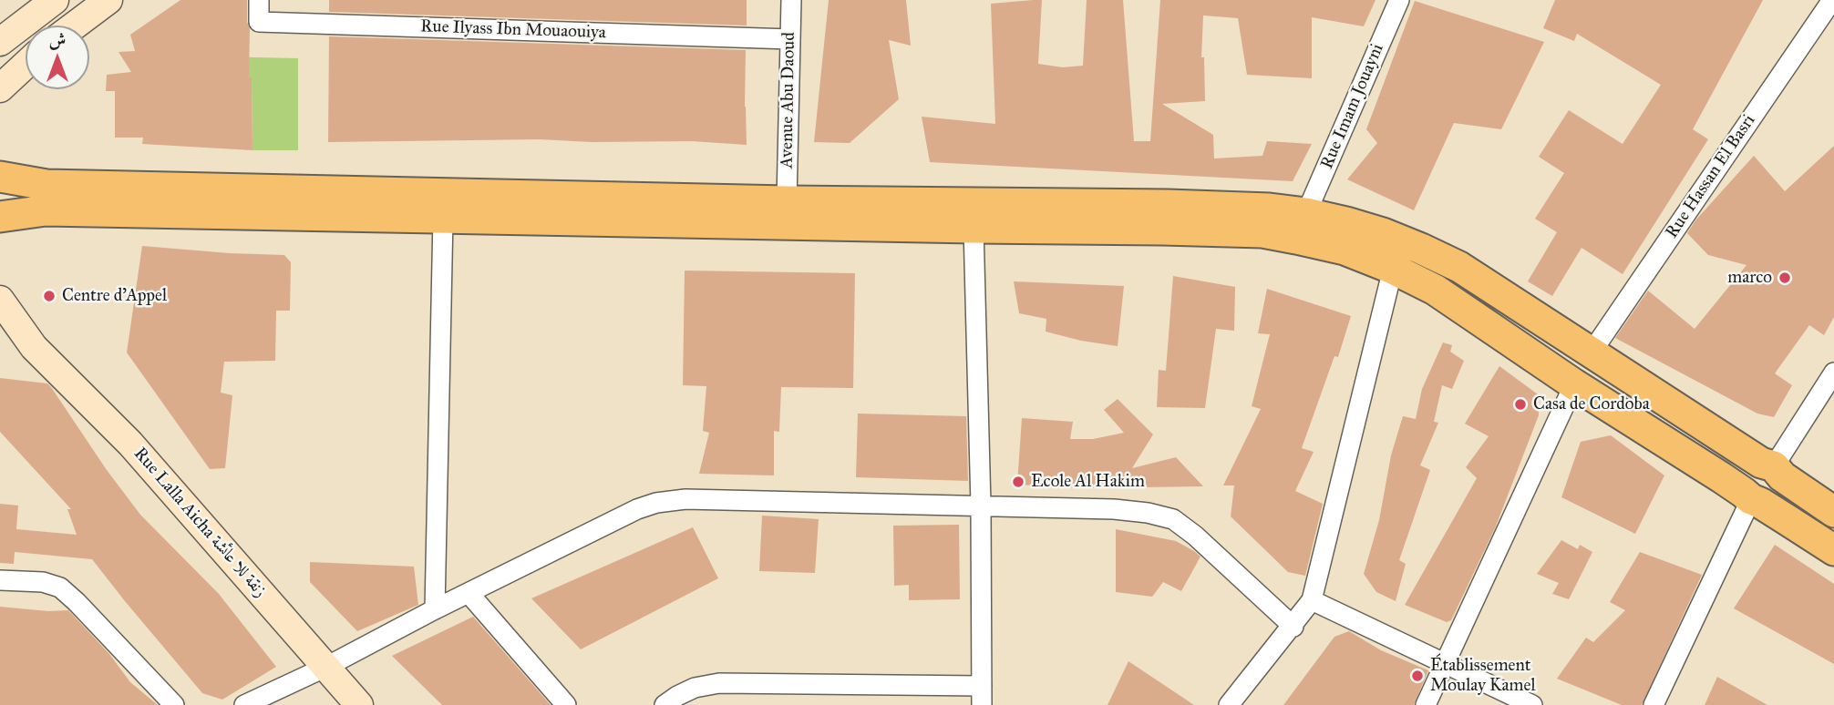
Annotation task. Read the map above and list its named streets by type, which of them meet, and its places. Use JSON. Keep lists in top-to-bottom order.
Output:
{
  "streets": {
    "street": [
      "Rue Ilyass Ibn Mouaouiya",
      "Avenue Abu Daoud",
      "Rue Imam Jouayni",
      "Rue Hassan El Basri",
      "Rue Lalla Aicha زنقة للا عائشة"
    ]
  },
  "crossings": [
    ["Rue Ilyass Ibn Mouaouiya", "Avenue Abu Daoud"]
  ],
  "places": [
    "marco",
    "Centre d'Appel",
    "Casa de Cordoba",
    "Ecole Al Hakim",
    "Établissement Moulay Kamel"
  ],
  "north": "top"
}
